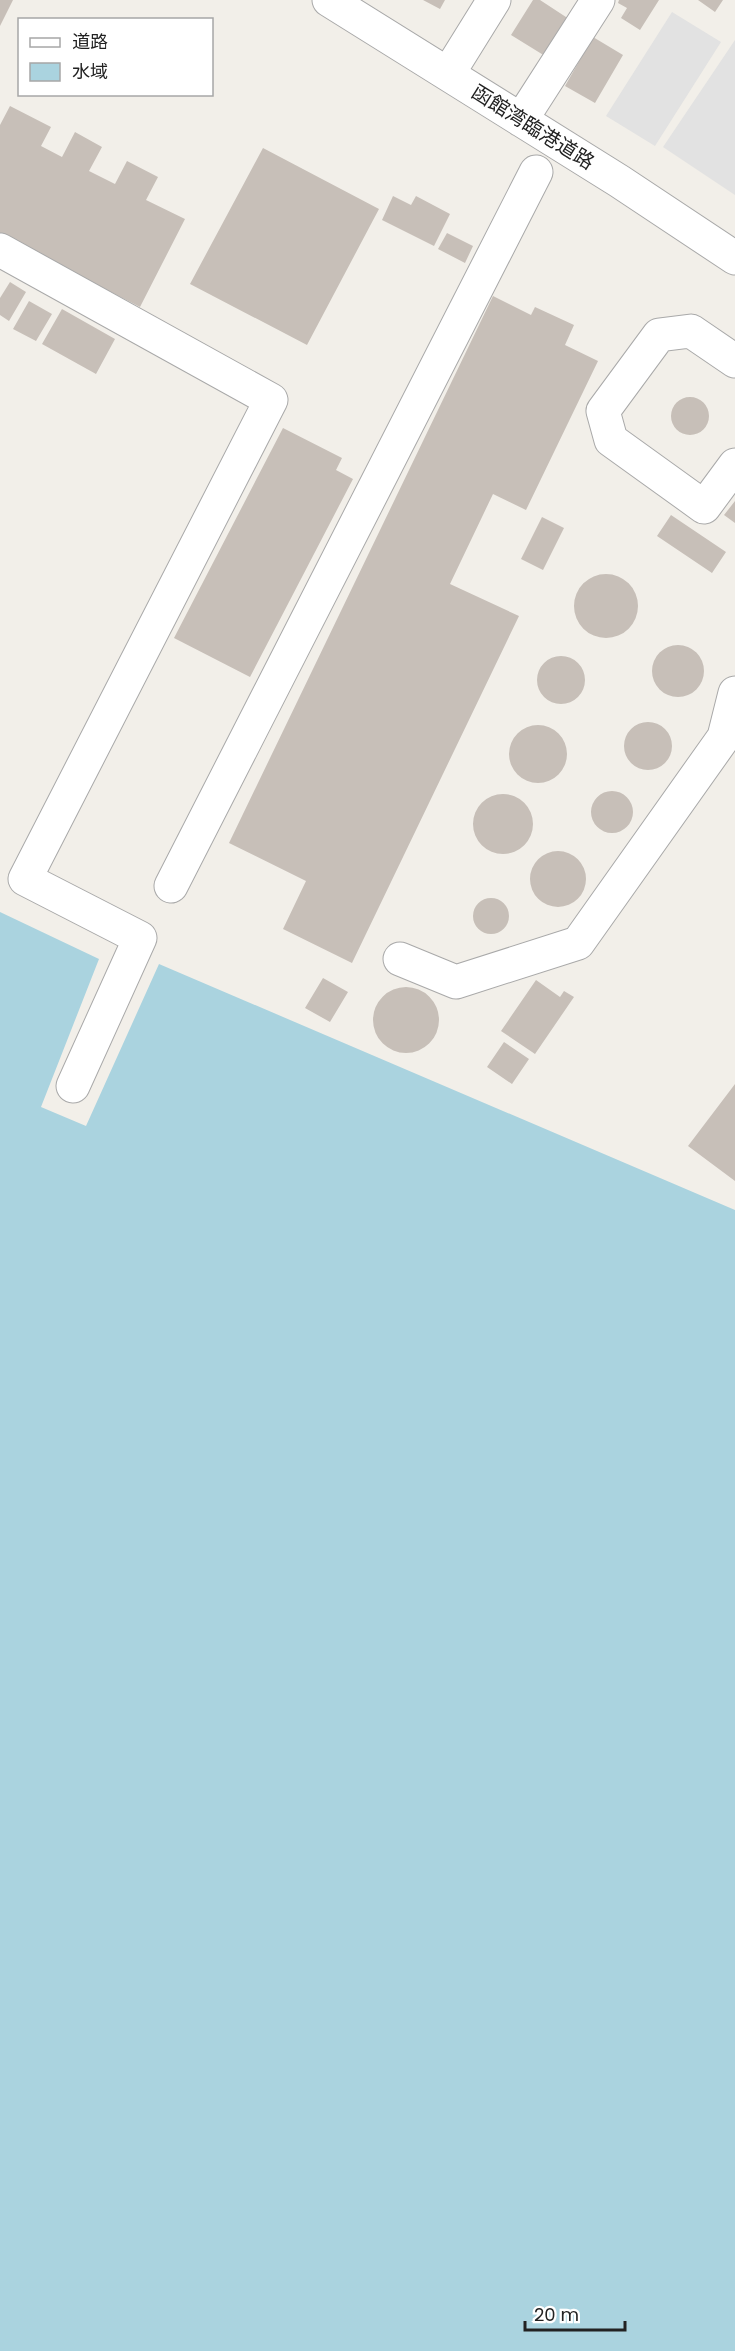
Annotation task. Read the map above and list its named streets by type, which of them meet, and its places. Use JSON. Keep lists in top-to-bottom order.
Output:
{
  "streets": {
    "street": ["函館湾臨港道路"]
  },
  "legend": ["道路", "水域"],
  "scale_bar": "20 m"
}
